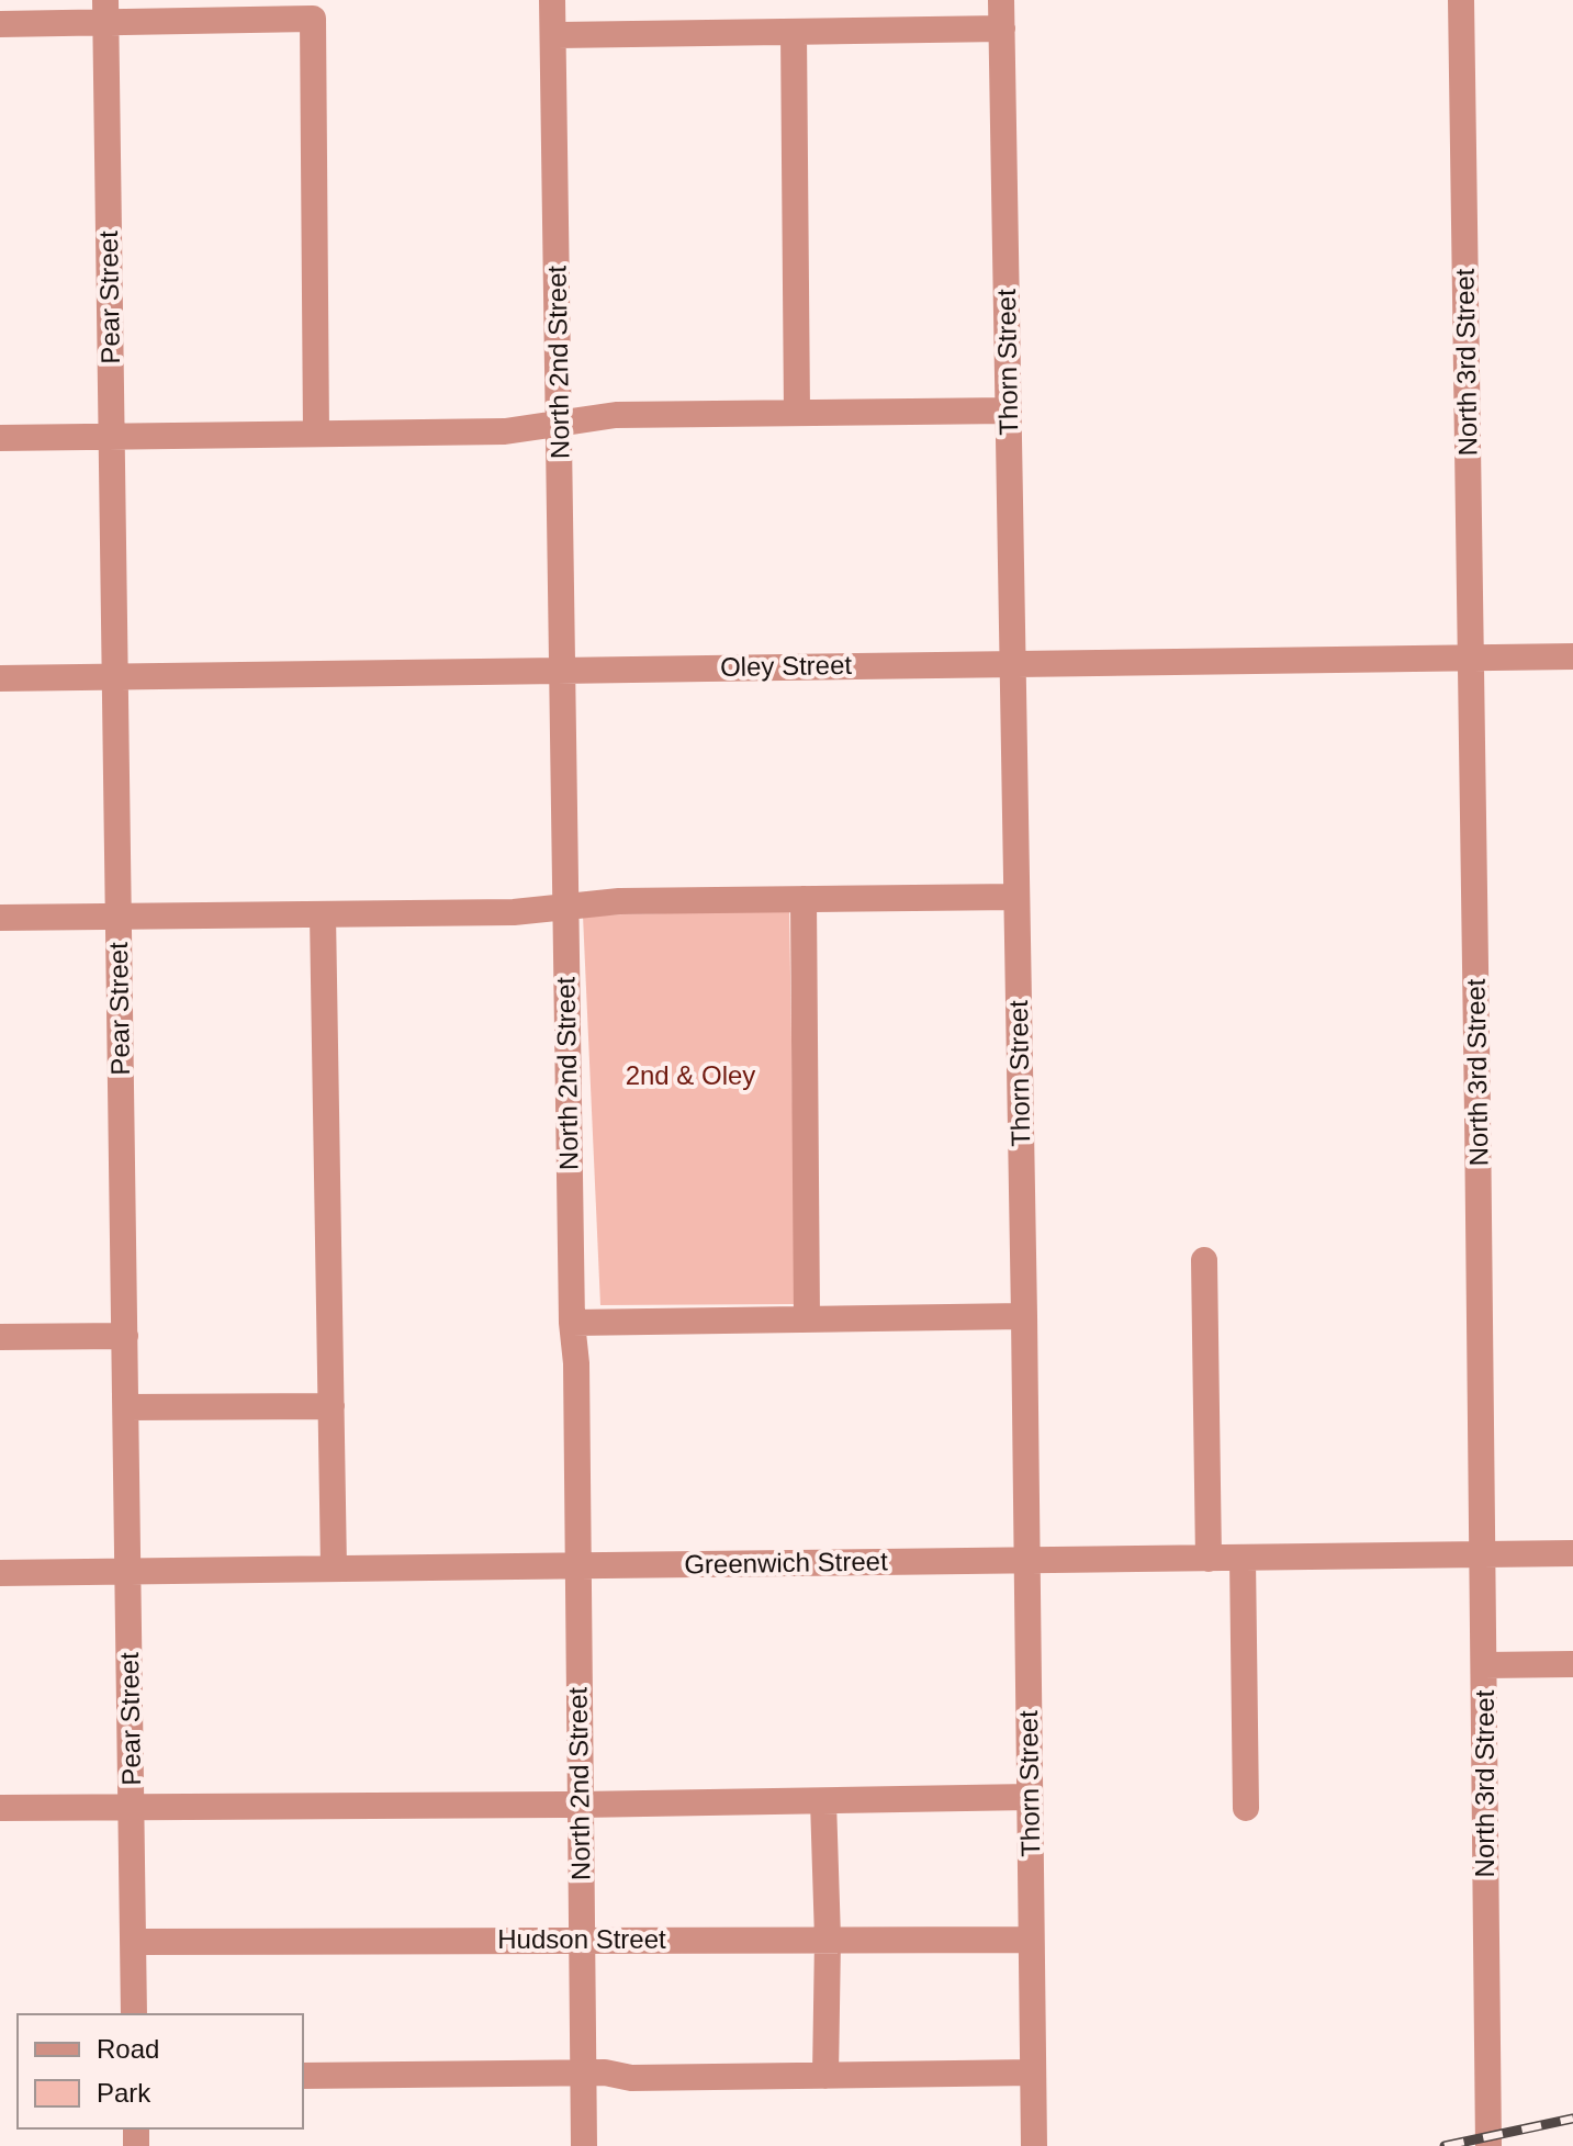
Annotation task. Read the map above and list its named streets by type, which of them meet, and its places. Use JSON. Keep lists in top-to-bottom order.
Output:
{
  "streets": {
    "street": [
      "Pear Street",
      "North 2nd Street",
      "Thorn Street",
      "North 3rd Street",
      "Oley Street",
      "Greenwich Street",
      "Hudson Street"
    ]
  },
  "crossings": [
    ["Pear Street", "Oley Street"],
    ["Pear Street", "Greenwich Street"],
    ["Pear Street", "Hudson Street"],
    ["North 2nd Street", "Oley Street"],
    ["North 2nd Street", "Greenwich Street"],
    ["North 2nd Street", "Hudson Street"],
    ["Thorn Street", "Oley Street"],
    ["Thorn Street", "Greenwich Street"],
    ["Thorn Street", "Hudson Street"],
    ["North 3rd Street", "Oley Street"],
    ["North 3rd Street", "Greenwich Street"]
  ],
  "parks": ["2nd & Oley"],
  "legend": ["Road", "Park"]
}
